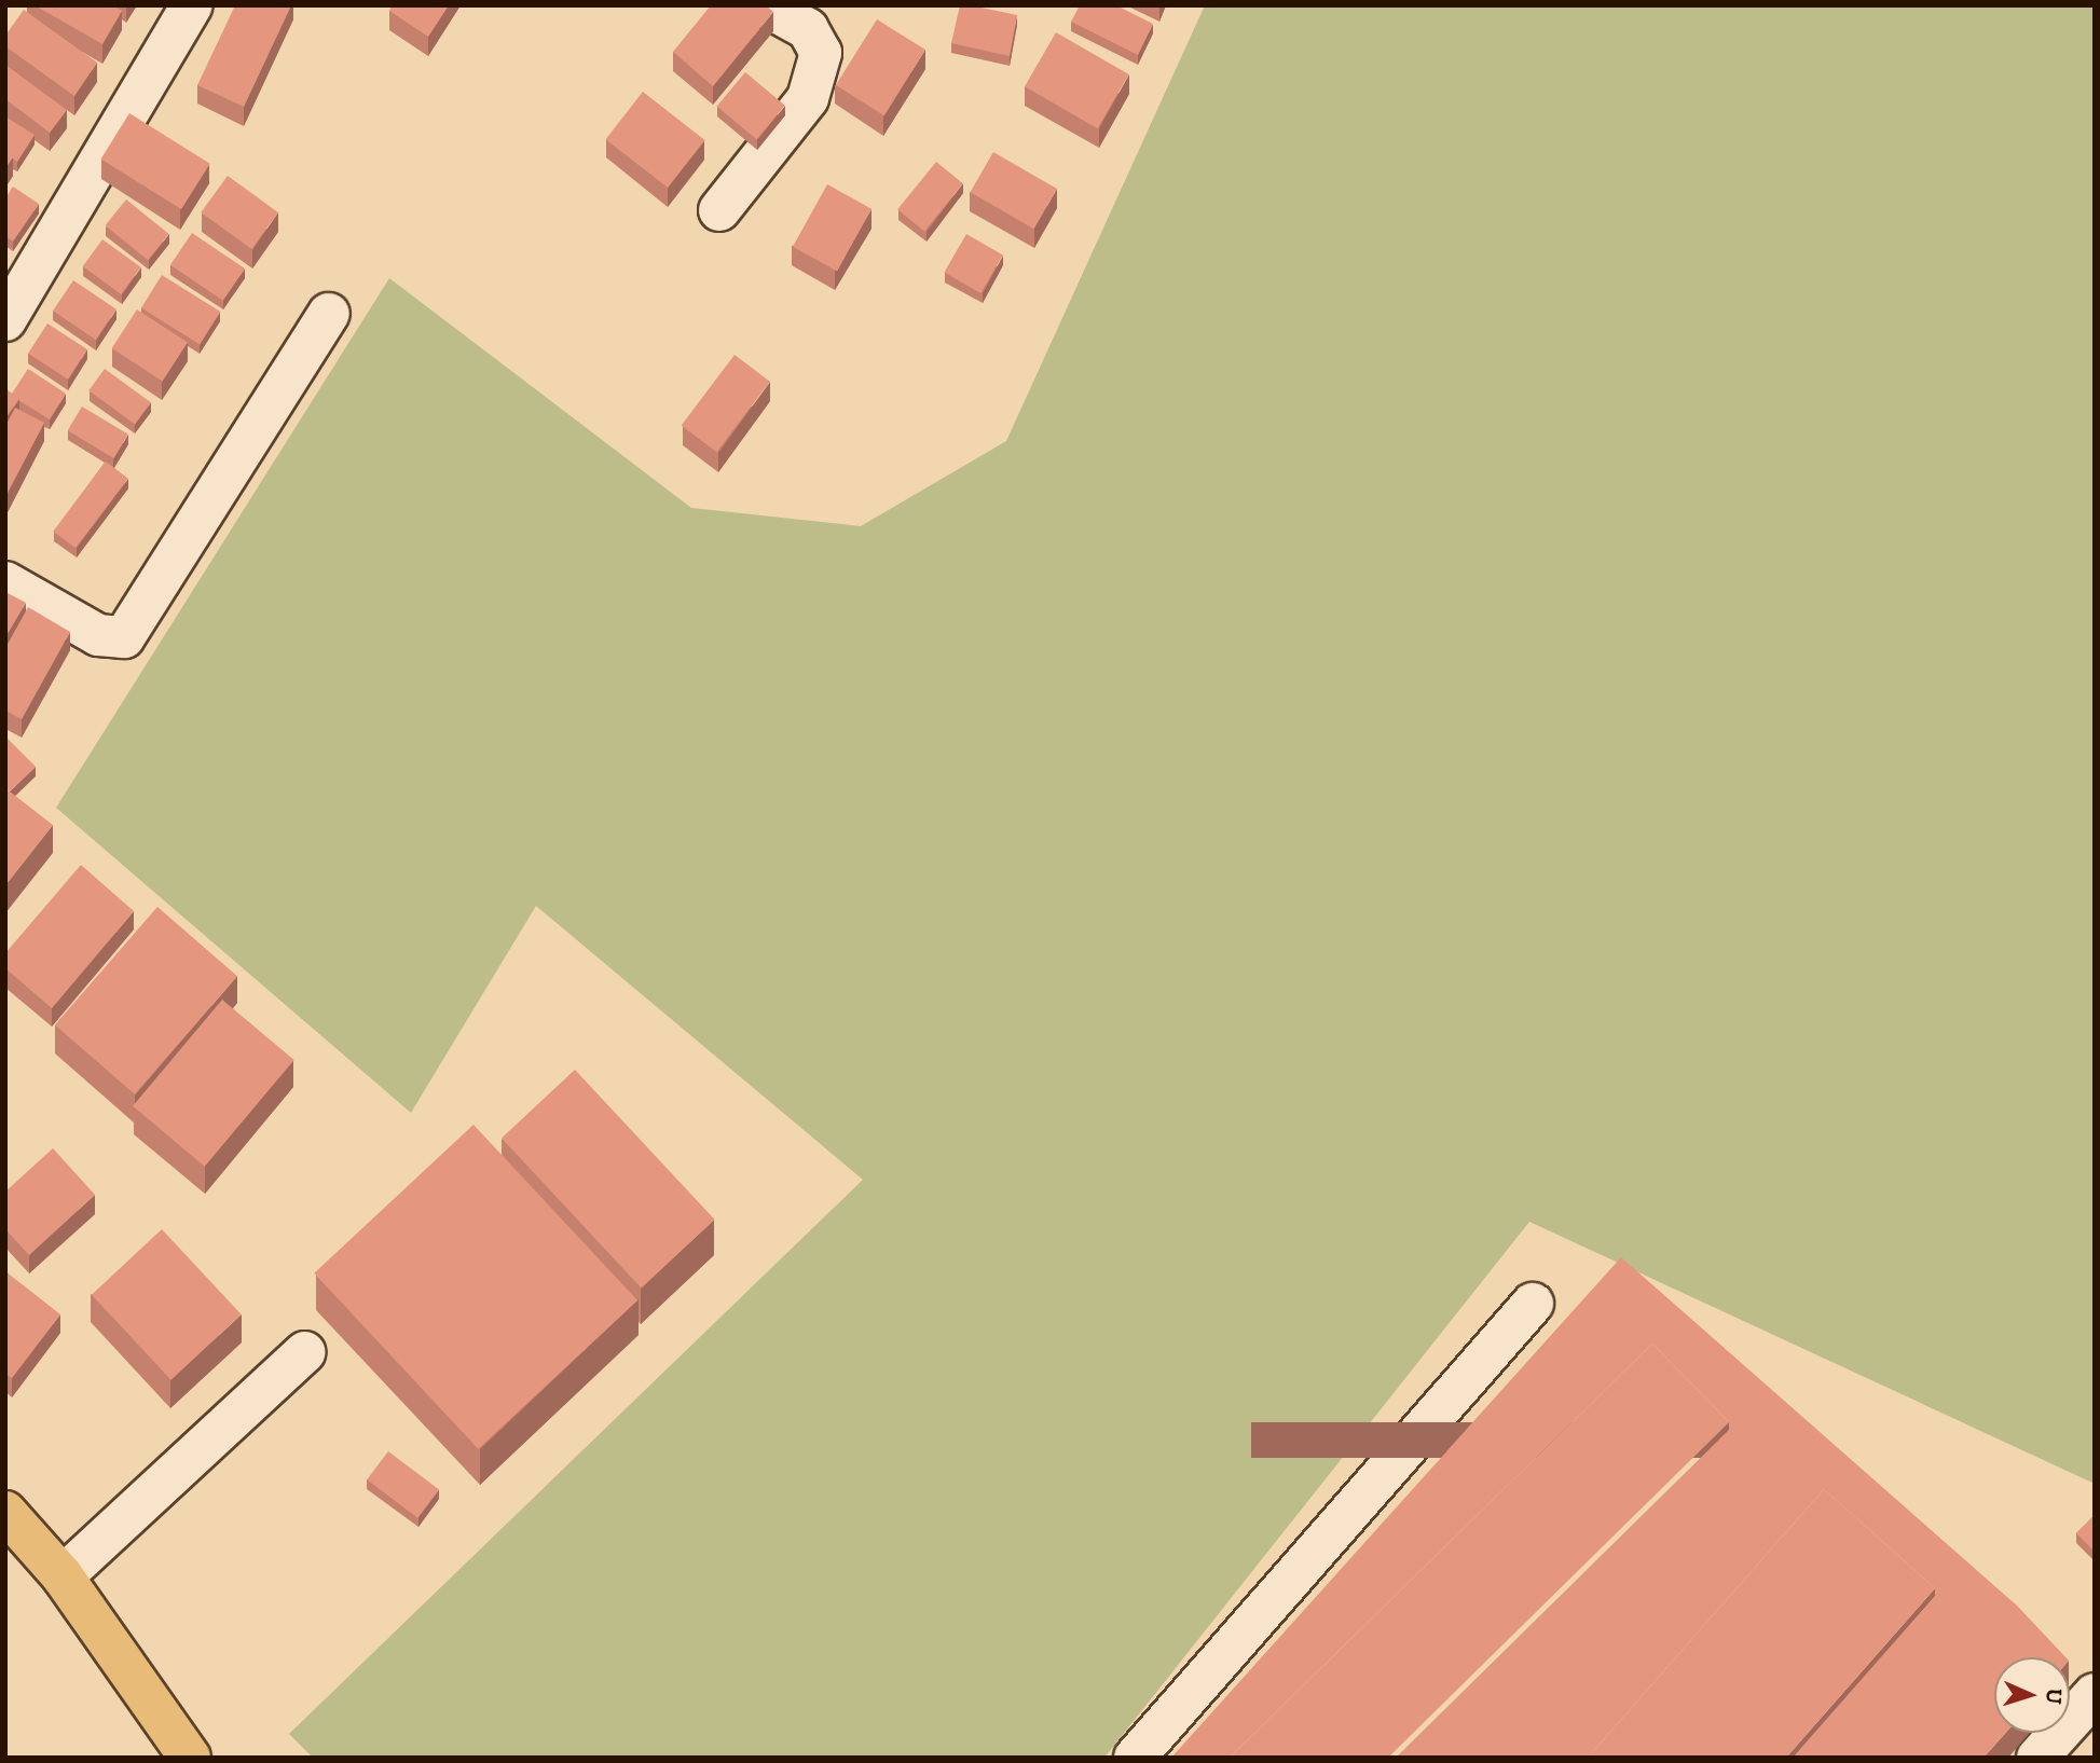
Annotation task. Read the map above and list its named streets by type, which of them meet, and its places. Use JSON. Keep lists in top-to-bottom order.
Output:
{
  "north": "right"
}
